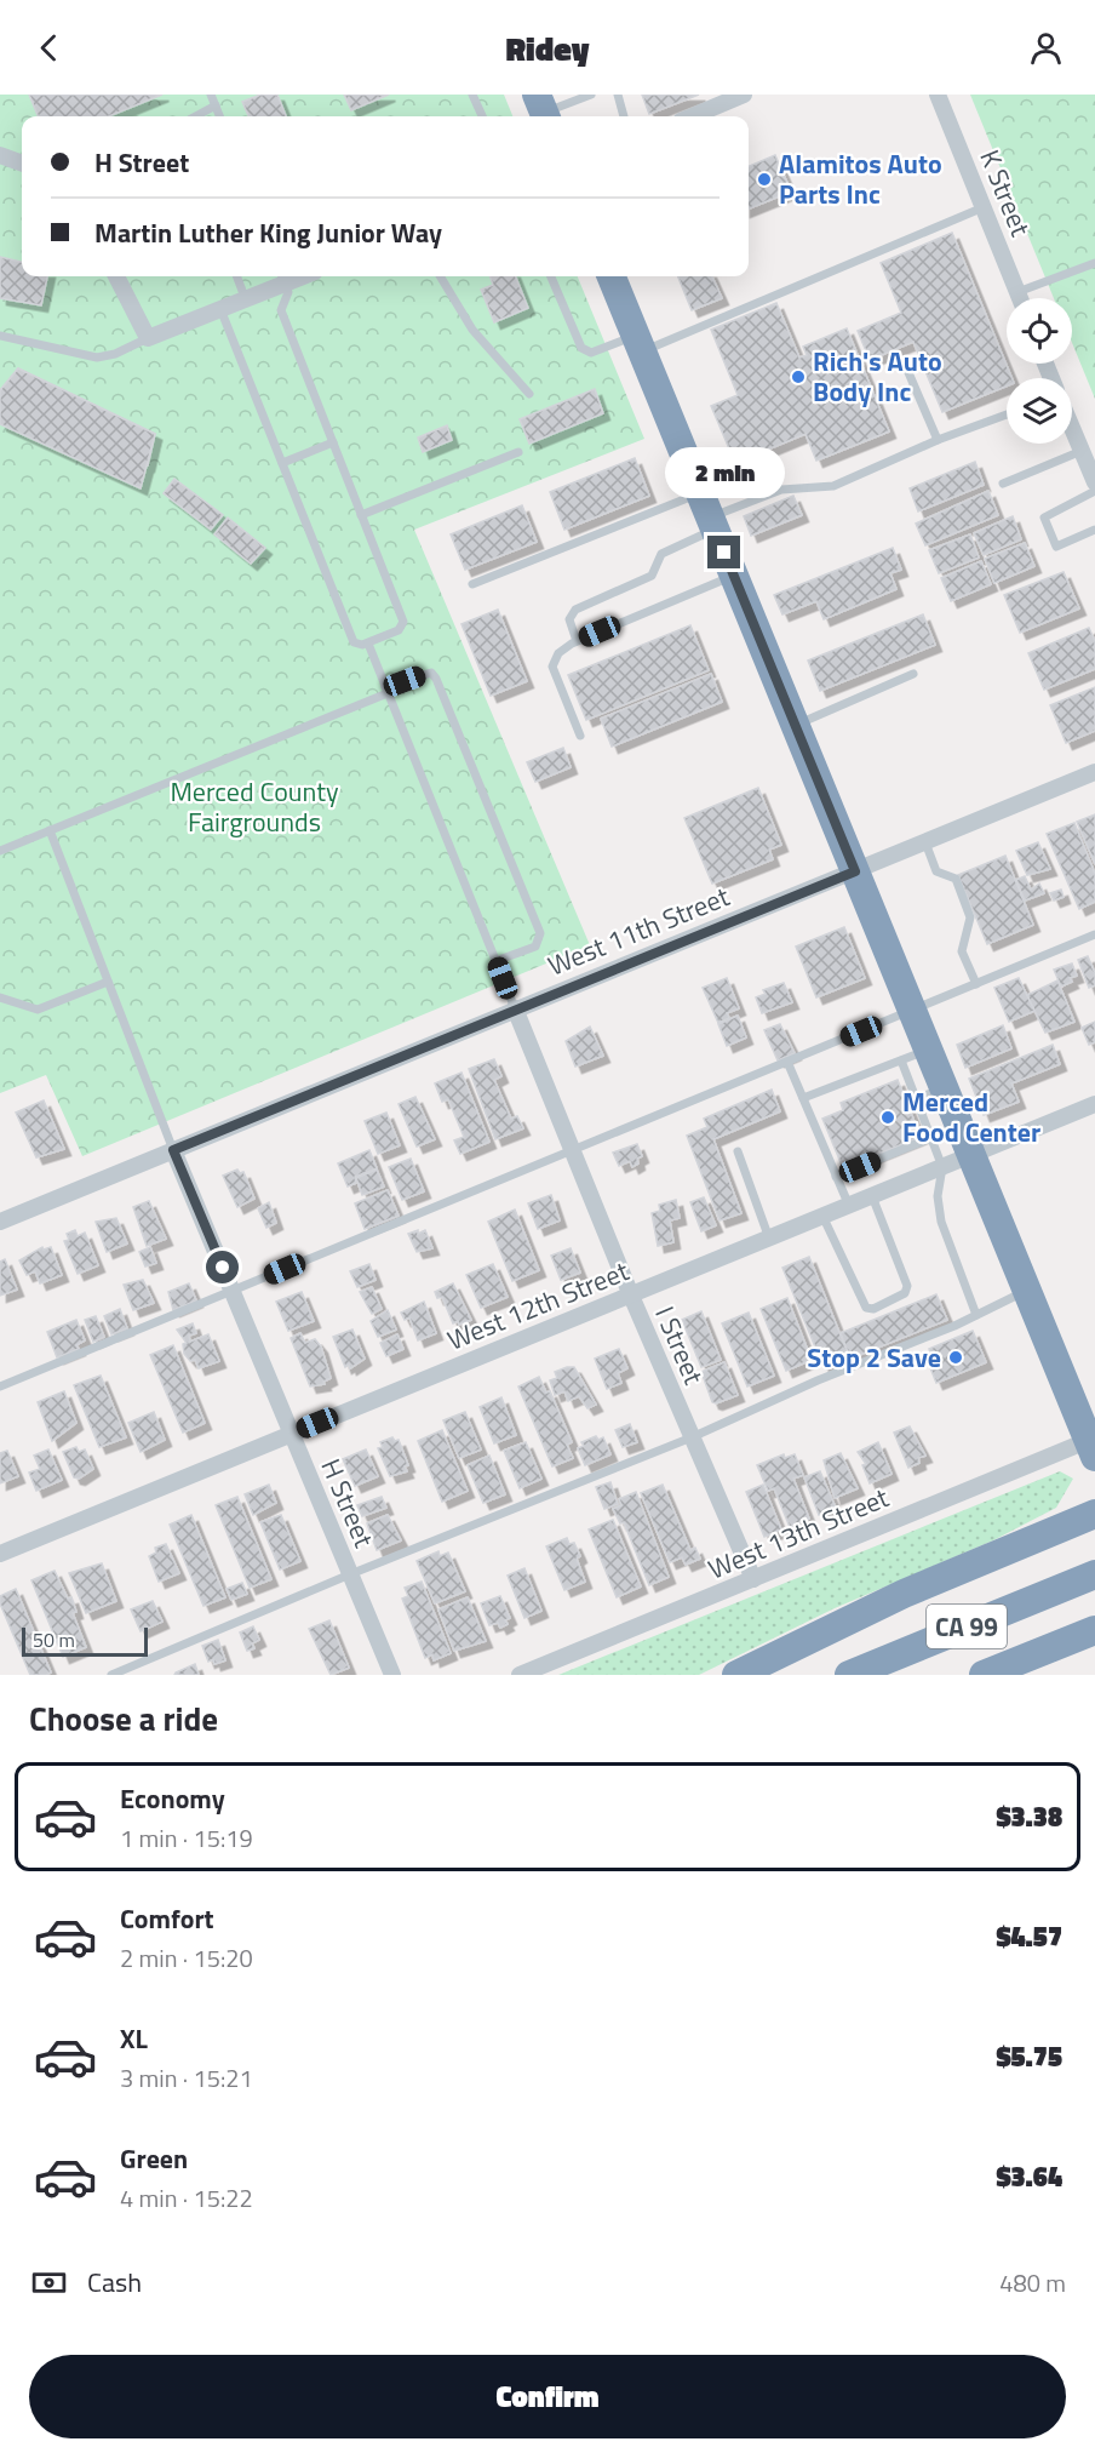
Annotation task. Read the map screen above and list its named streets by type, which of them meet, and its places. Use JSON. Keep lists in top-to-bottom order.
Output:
{
  "streets": {
    "highway": ["CA 99"],
    "street": [
      "K Street",
      "West 11th Street",
      "West 12th Street",
      "I Street",
      "H Street",
      "West 13th Street"
    ]
  },
  "crossings": [
    ["West 11th Street", "I Street"],
    ["West 11th Street", "H Street"],
    ["West 12th Street", "I Street"],
    ["West 12th Street", "H Street"],
    ["I Street", "West 13th Street"]
  ],
  "parks": ["Merced County Fairgrounds"],
  "places": [
    "Alamitos Auto Parts Inc",
    "Rich's Auto Body Inc",
    "Merced Food Center",
    "Stop 2 Save"
  ],
  "scale_bar": "50 m",
  "page": {
    "header": "Ridey",
    "banner": ["H Street", "Martin Luther King Junior Way"],
    "bubble": "2 min",
    "scale": "50 m",
    "heading": "Choose a ride",
    "list": [
      {
        "name": "Economy",
        "note": "1 min · 15:19",
        "value": "$3.38"
      },
      {
        "name": "Comfort",
        "note": "2 min · 15:20",
        "value": "$4.57"
      },
      {
        "name": "XL",
        "note": "3 min · 15:21",
        "value": "$5.75"
      },
      {
        "name": "Green",
        "note": "4 min · 15:22",
        "value": "$3.64"
      }
    ],
    "pay": ["Cash", "480 m"],
    "buttons": "Confirm"
  }
}
